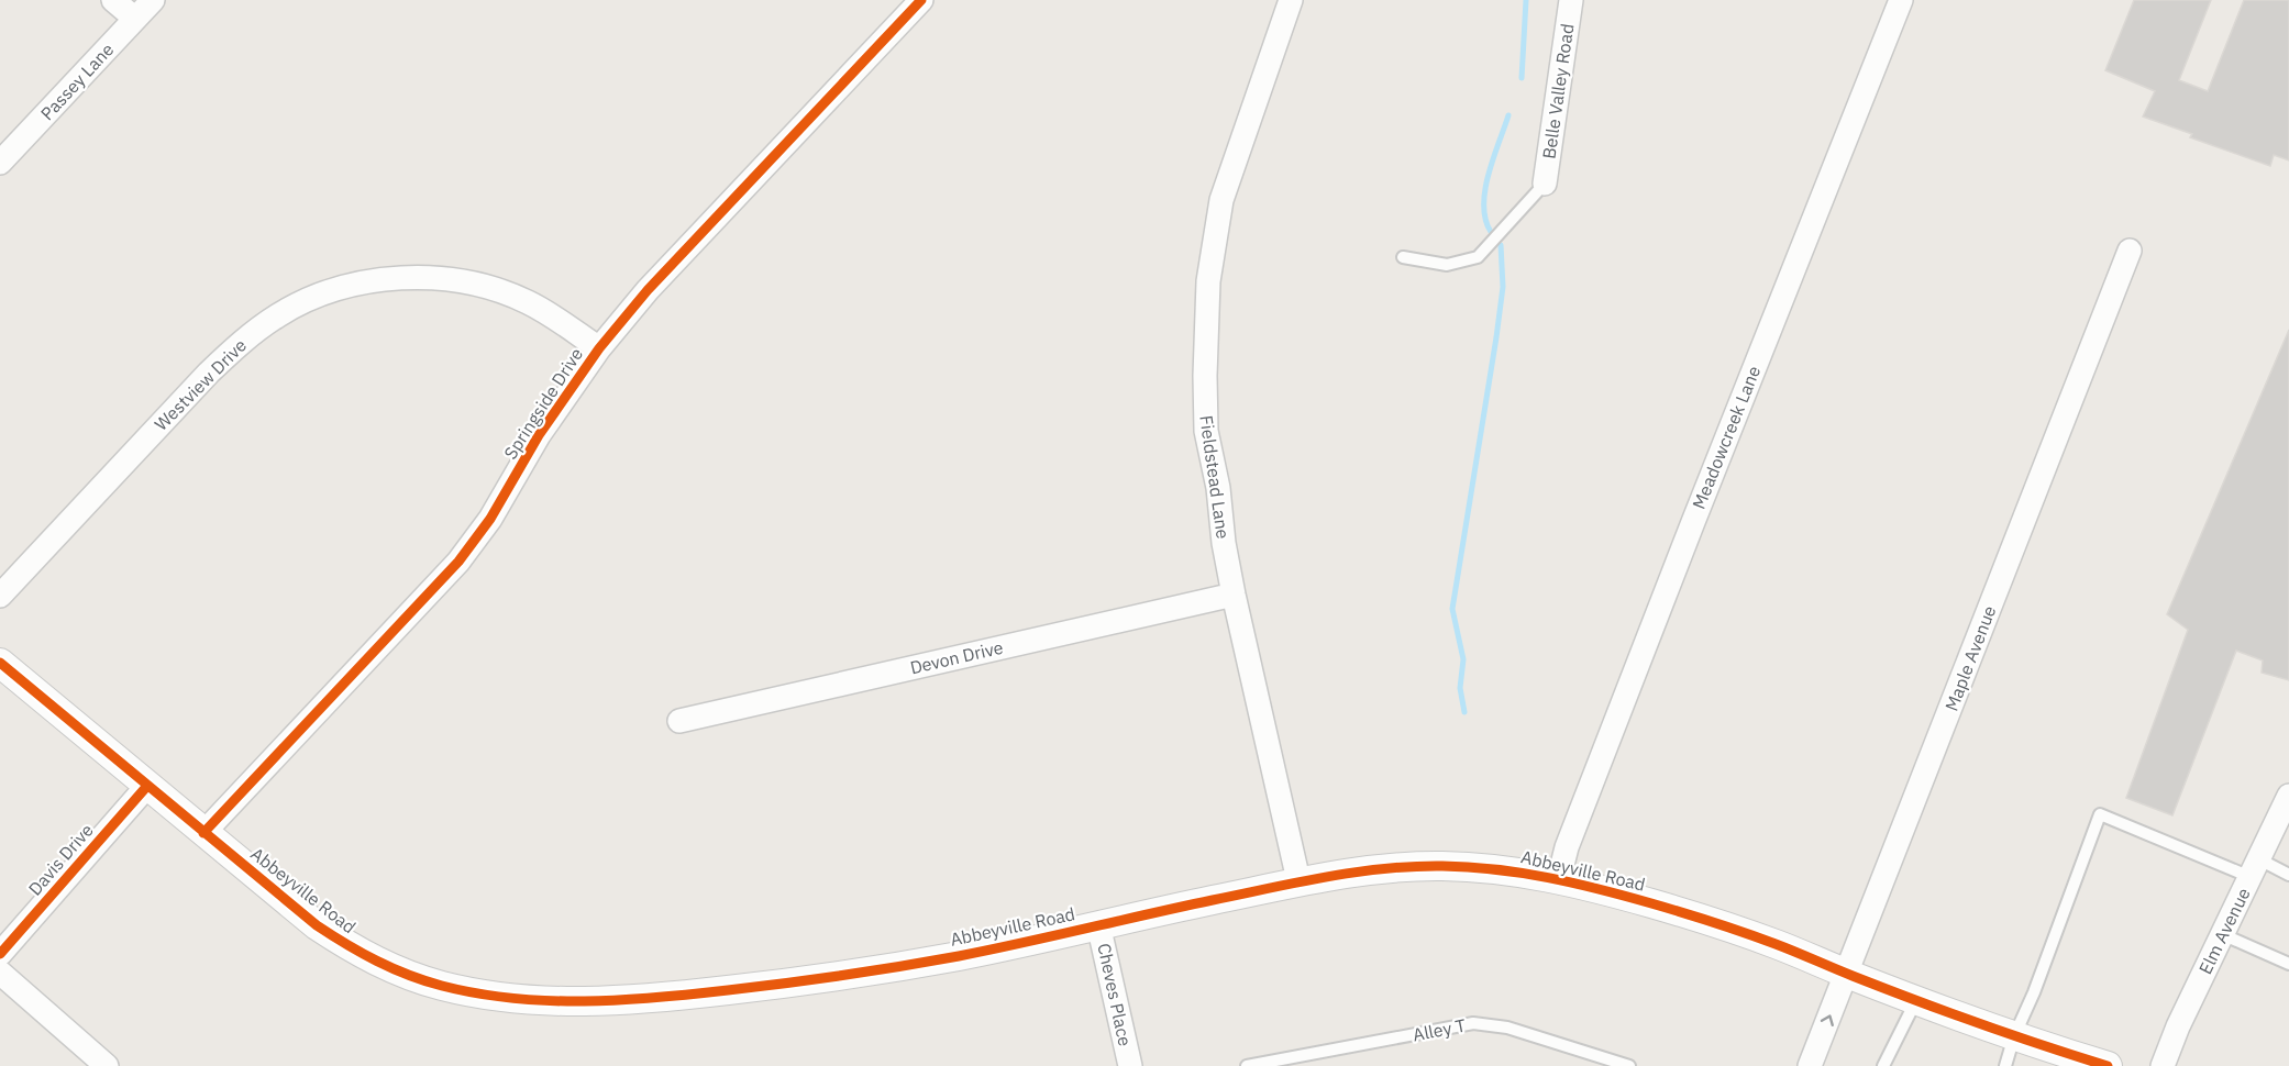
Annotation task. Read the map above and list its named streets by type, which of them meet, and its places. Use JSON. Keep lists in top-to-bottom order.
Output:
{
  "streets": {
    "street": [
      "Passey Lane",
      "Belle Valley Road",
      "Westview Drive",
      "Springside Drive",
      "Meadowcreek Lane",
      "Fieldstead Lane",
      "Devon Drive",
      "Maple Avenue",
      "Davis Drive",
      "Abbeyville Road",
      "Elm Avenue",
      "Cheves Place"
    ],
    "lane": ["Alley T"]
  },
  "crossings": [
    ["Westview Drive", "Springside Drive"],
    ["Springside Drive", "Abbeyville Road"],
    ["Meadowcreek Lane", "Abbeyville Road"],
    ["Fieldstead Lane", "Devon Drive"],
    ["Fieldstead Lane", "Abbeyville Road"],
    ["Maple Avenue", "Abbeyville Road"],
    ["Davis Drive", "Abbeyville Road"],
    ["Abbeyville Road", "Cheves Place"]
  ]
}
